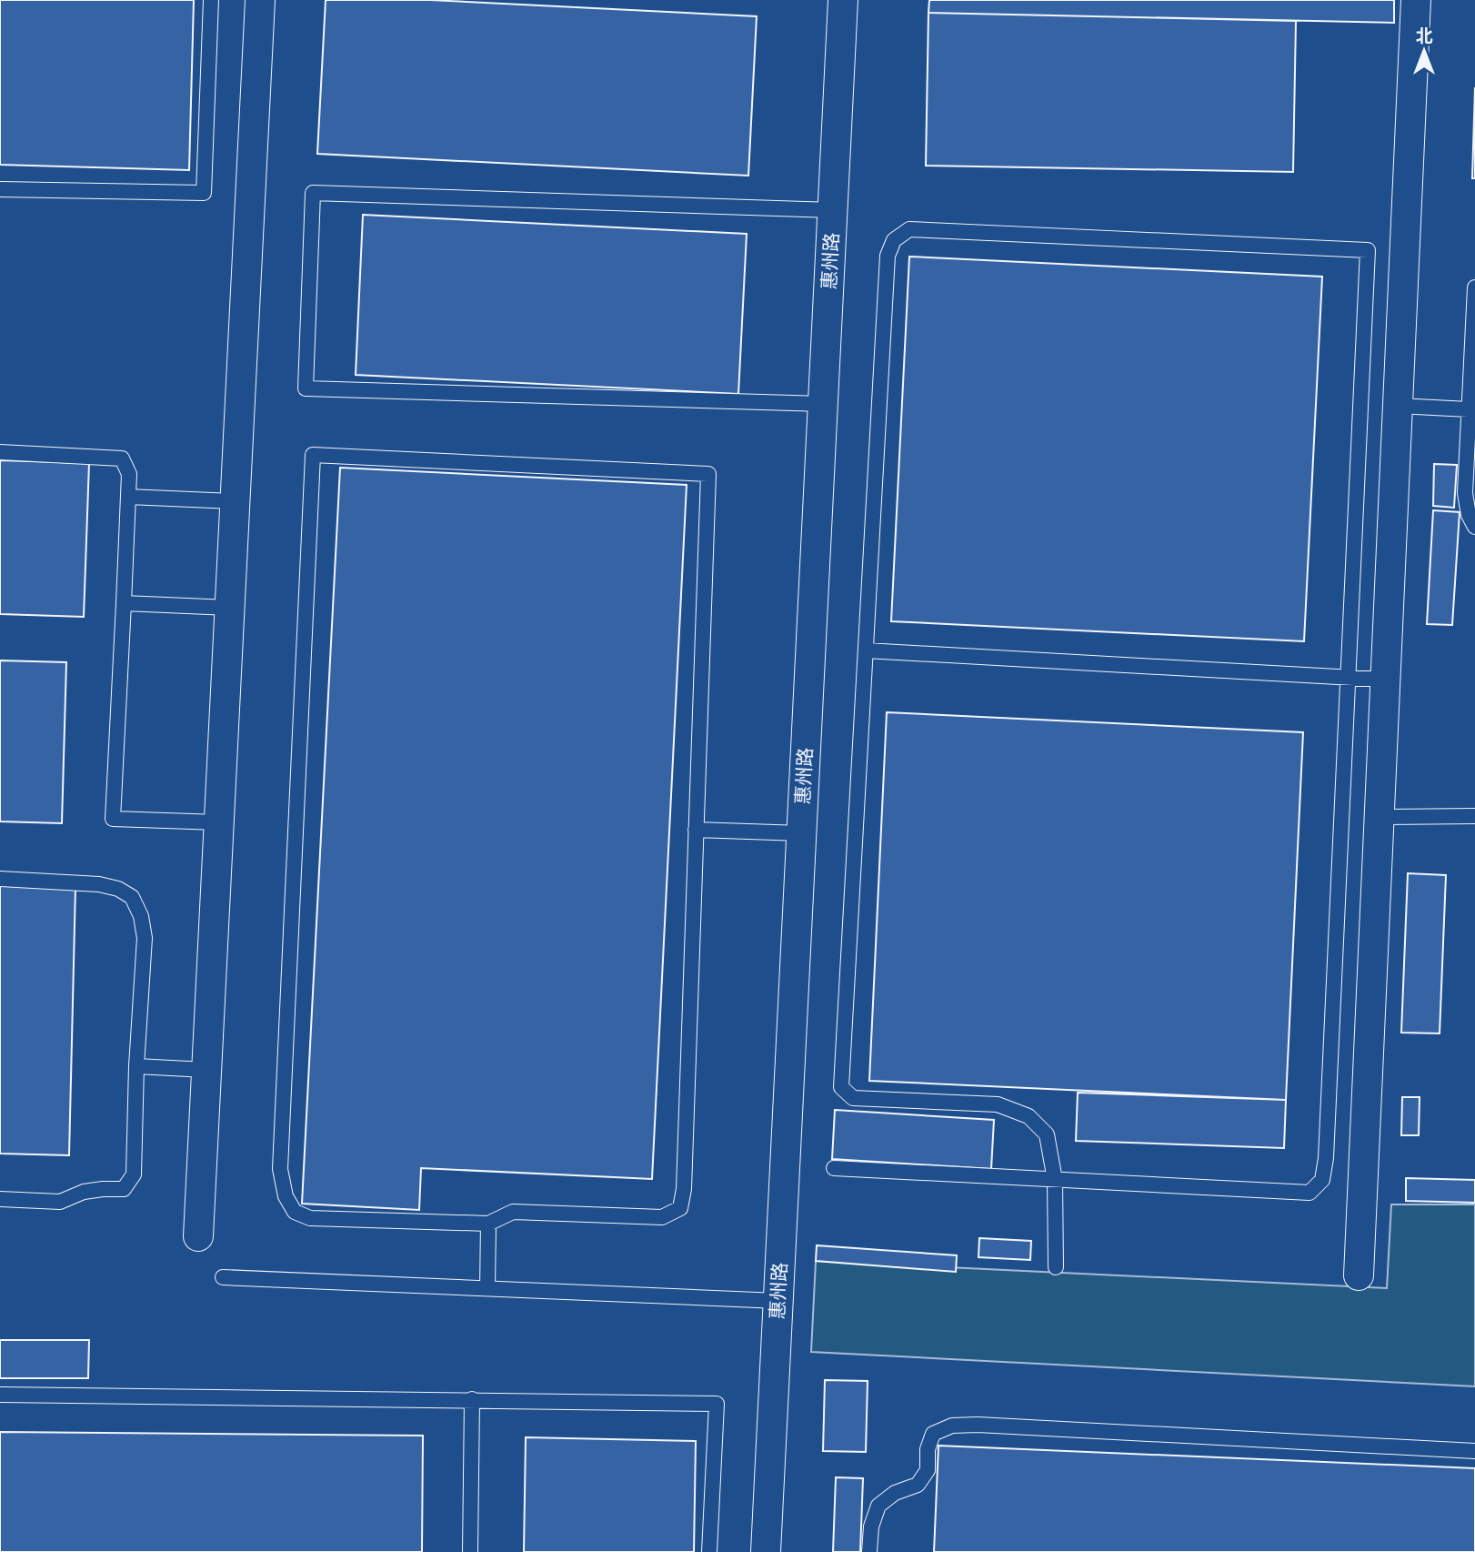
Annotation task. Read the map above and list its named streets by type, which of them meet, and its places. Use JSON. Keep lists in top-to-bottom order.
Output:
{
  "streets": {
    "street": ["惠州路"]
  },
  "north": "top"
}
